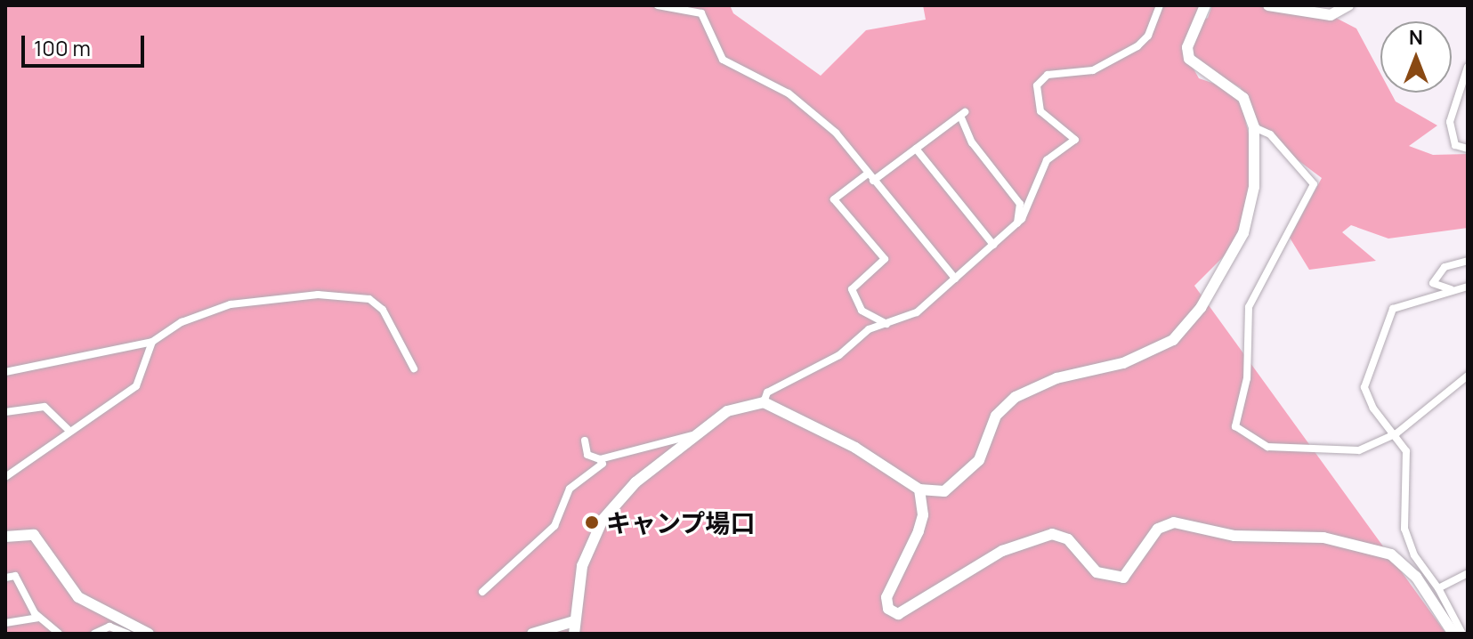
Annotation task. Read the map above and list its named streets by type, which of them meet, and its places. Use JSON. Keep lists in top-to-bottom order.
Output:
{
  "places": ["キャンプ場口"],
  "scale_bar": "100 m",
  "north": "top"
}
